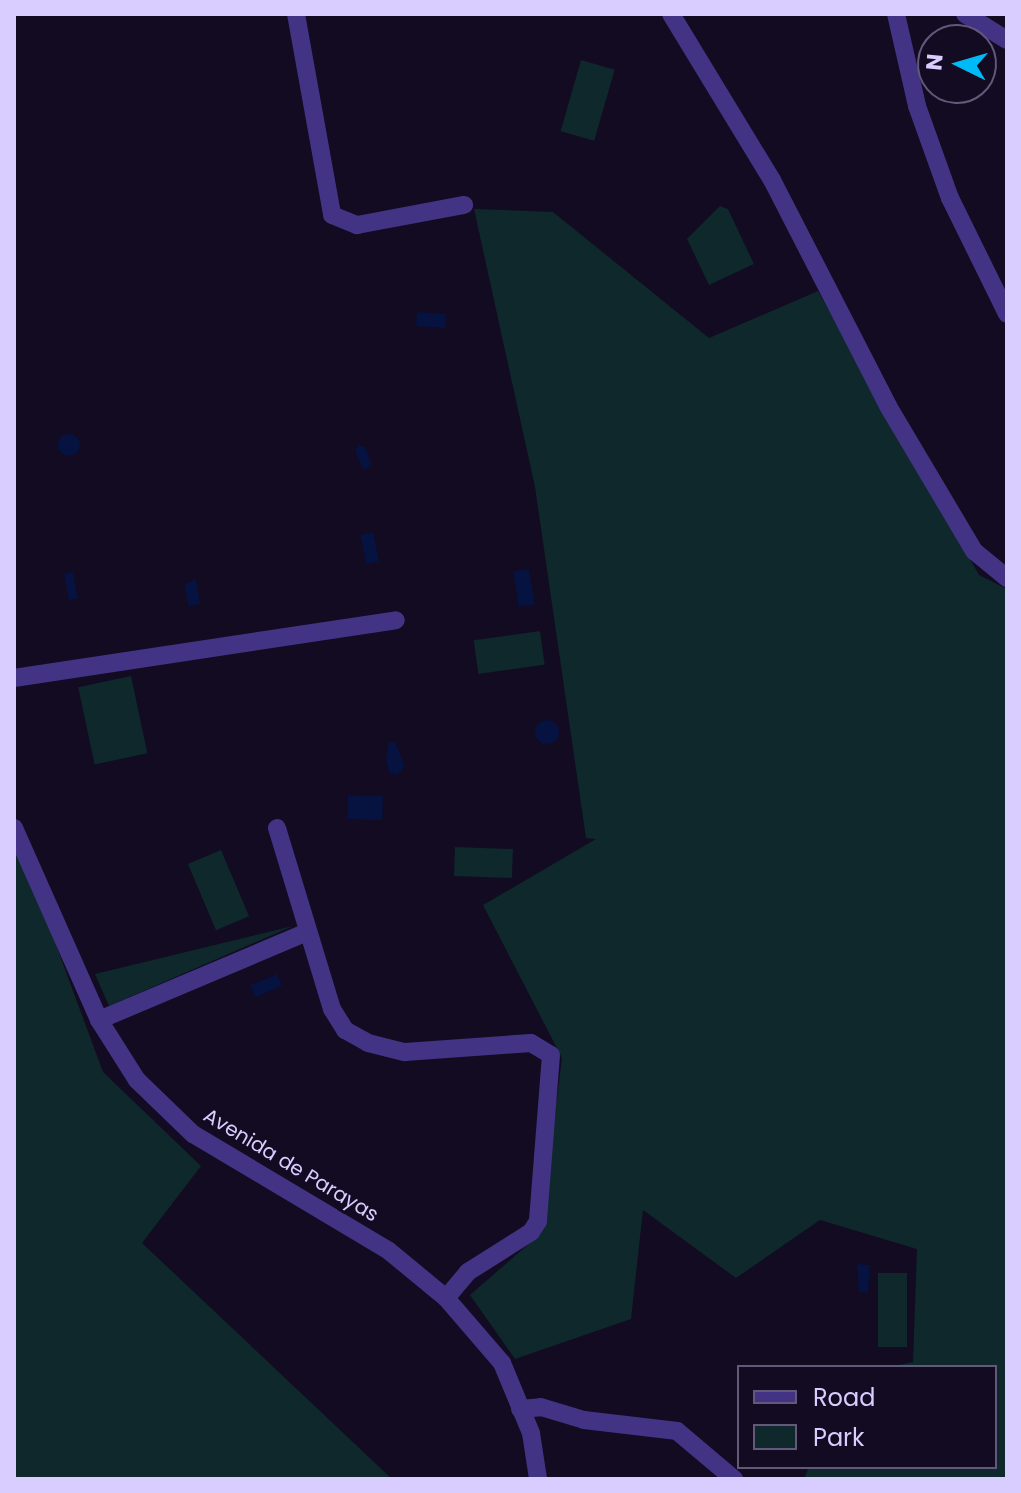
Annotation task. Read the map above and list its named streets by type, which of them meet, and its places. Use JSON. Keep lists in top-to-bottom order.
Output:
{
  "streets": {
    "street": ["Avenida de Parayas"]
  },
  "legend": ["Road", "Park"],
  "north": "left"
}
